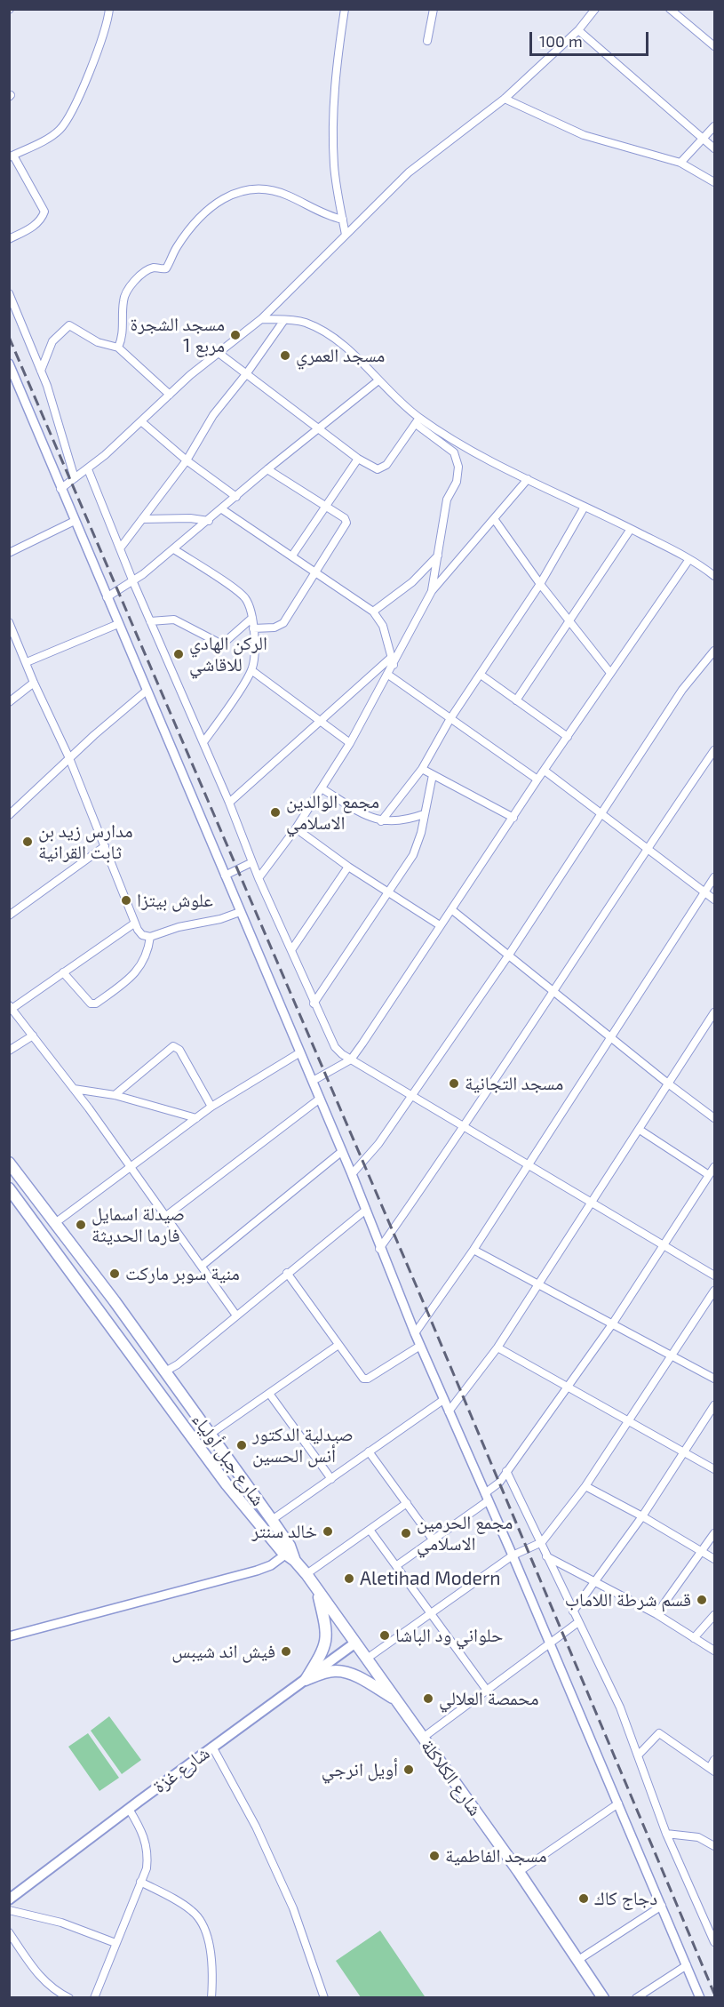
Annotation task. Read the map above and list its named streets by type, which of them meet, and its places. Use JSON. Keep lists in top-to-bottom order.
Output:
{
  "streets": {
    "main road": ["شارع جبل أولياء", "شارع غزة", "شارع الكلاكلة"]
  },
  "crossings": [
    ["شارع جبل أولياء", "شارع الكلاكلة"],
    ["شارع غزة", "شارع الكلاكلة"]
  ],
  "places": [
    "مسجد الشجرة مربع 1",
    "مسجد العمري",
    "الركن الهادي للاقاشي",
    "مجمع الوالدين الاسلامي",
    "مدارس زيد بن ثابت القرانية",
    "علوش بيتزا",
    "مسجد التجانية",
    "صيدلة اسمايل فارما الحديثة",
    "منية سوبر ماركت",
    "صيدلية الدكتور أنس الحسين",
    "خالد سنتر",
    "مجمع الحرمين الاسلامي",
    "Aletihad Modern",
    "قسم شرطة اللاماب",
    "حلواني ود الباشا",
    "فيش اند شيبس",
    "محمصة العلالي",
    "أويل انرجي",
    "مسجد الفاطمية",
    "دجاج كاك"
  ],
  "scale_bar": "100 m"
}
